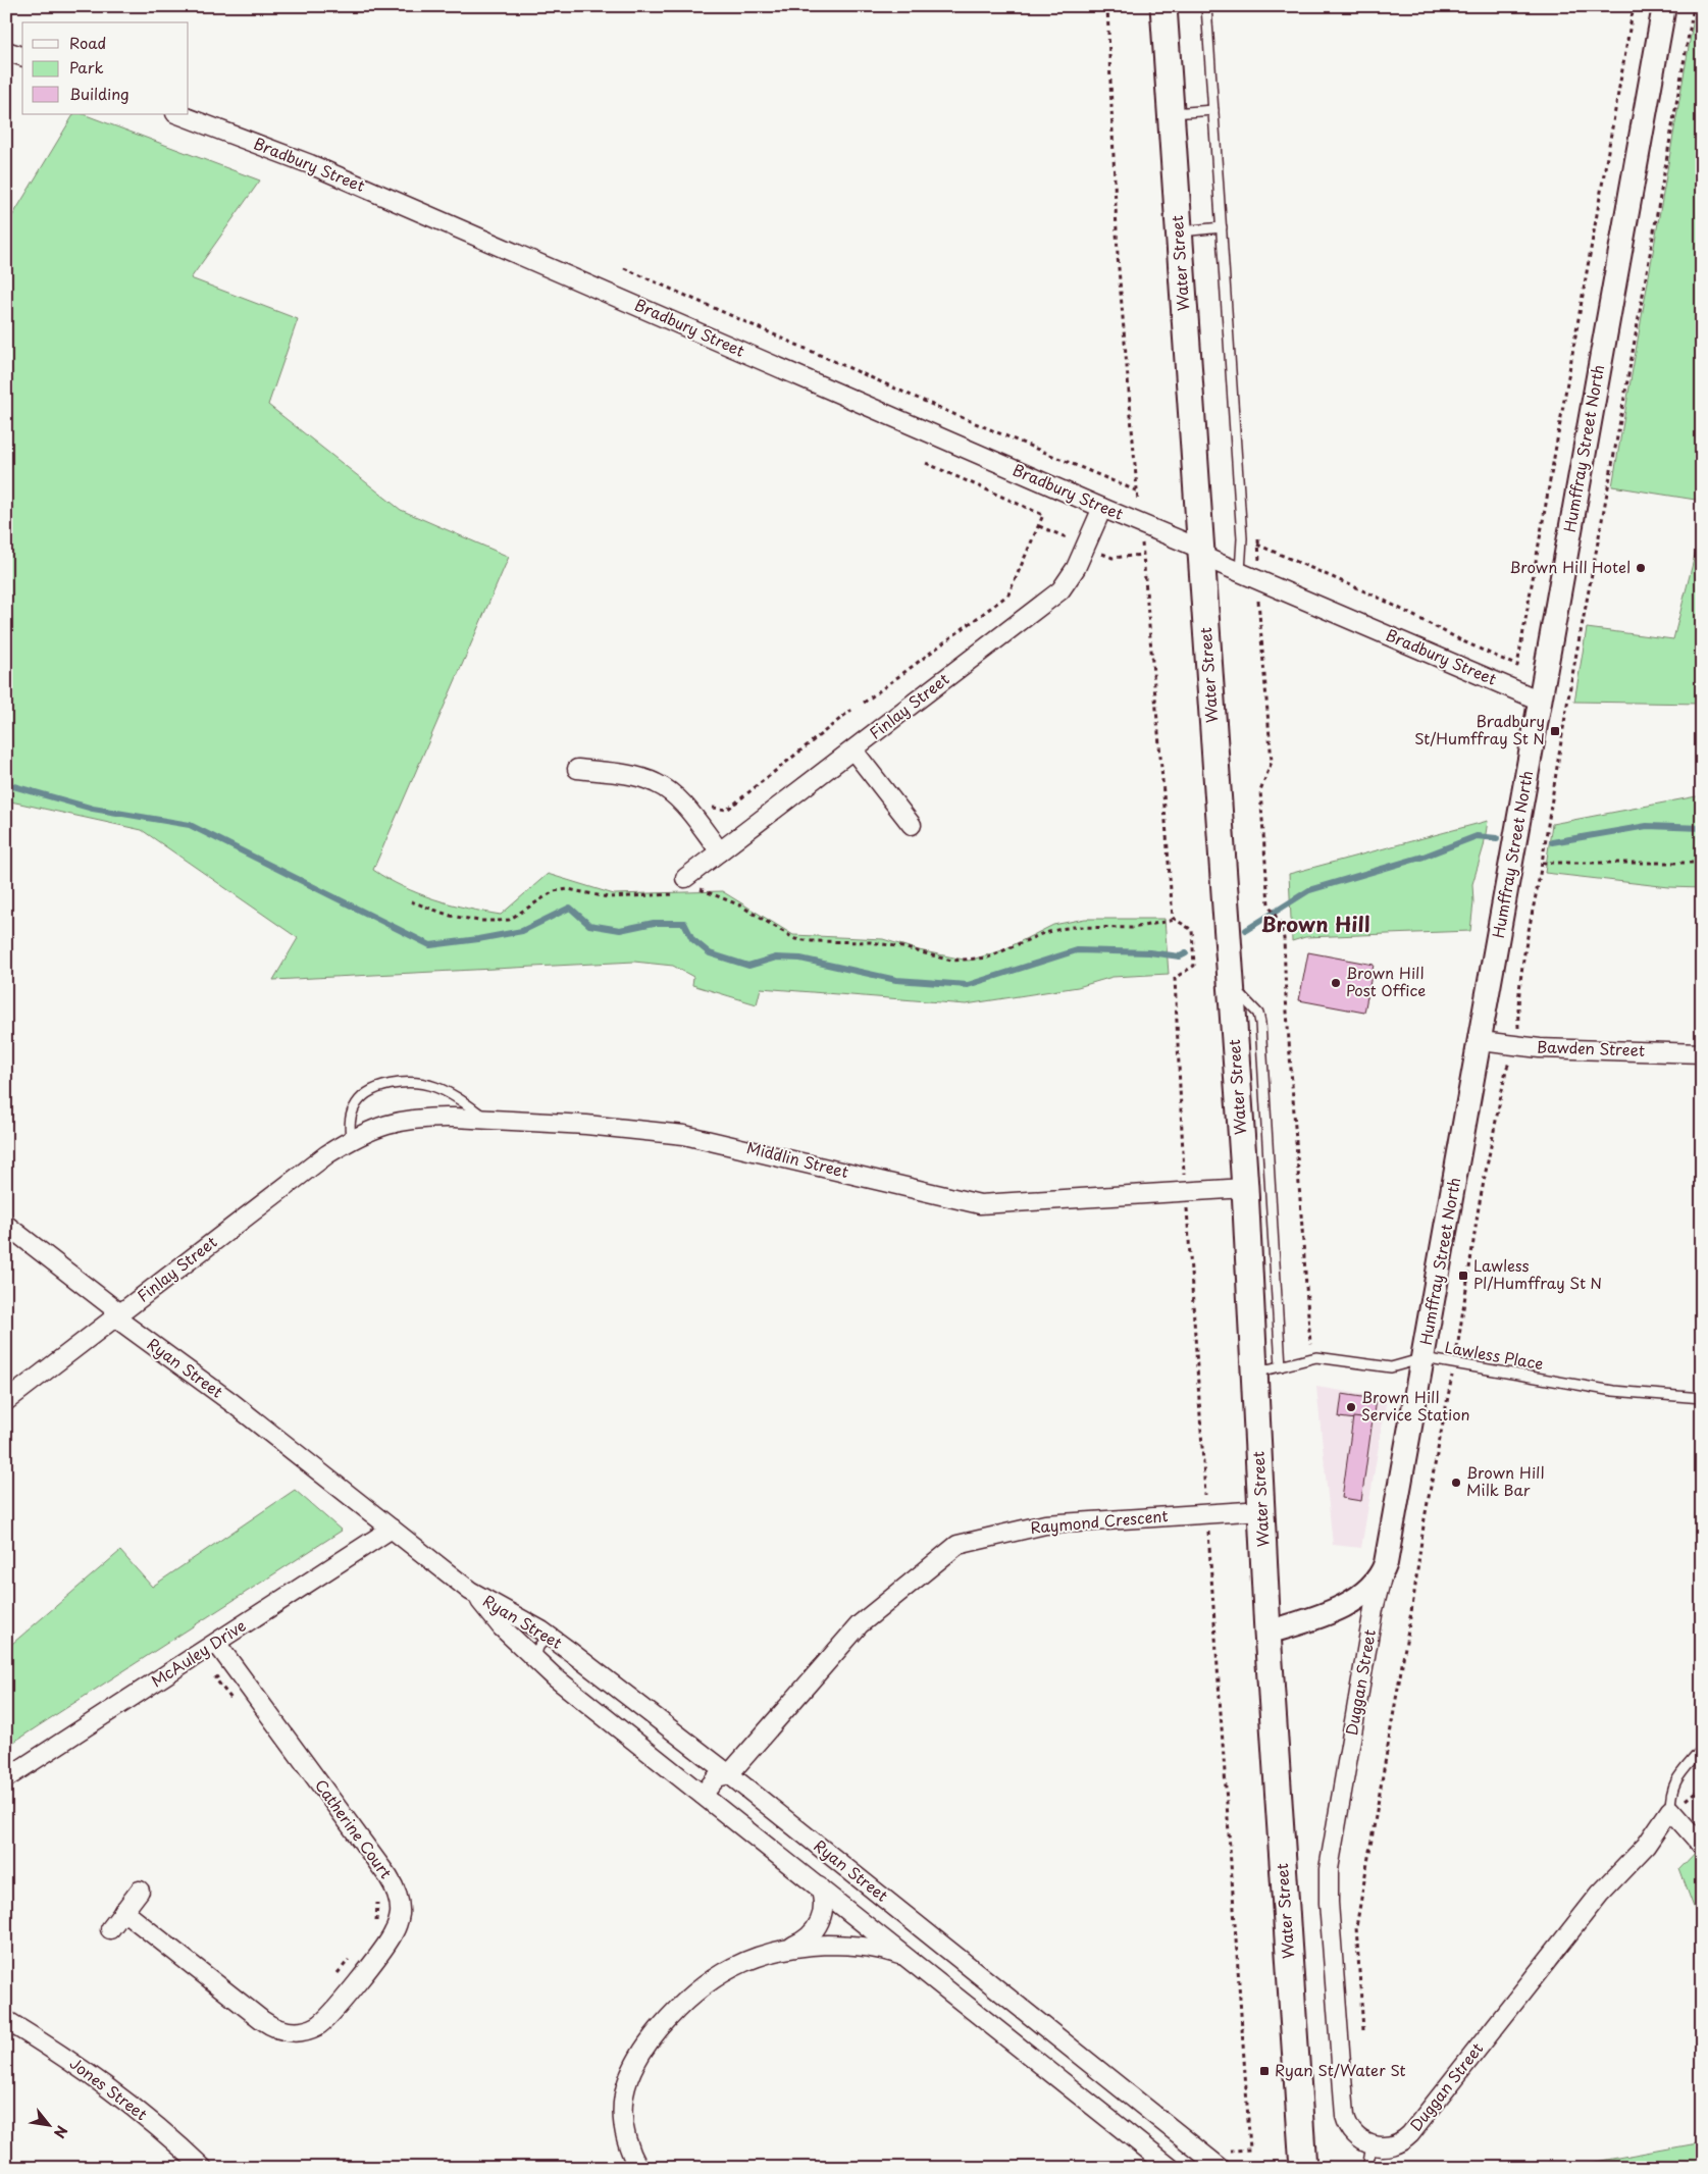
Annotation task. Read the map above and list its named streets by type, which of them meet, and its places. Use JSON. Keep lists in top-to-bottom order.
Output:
{
  "streets": {
    "main road": ["Water Street"],
    "street": [
      "Bradbury Street",
      "Humffray Street North",
      "Finlay Street",
      "Bawden Street",
      "Middlin Street",
      "Ryan Street",
      "Raymond Crescent",
      "McAuley Drive",
      "Duggan Street",
      "Catherine Court",
      "Jones Street"
    ],
    "lane": ["Lawless Place"]
  },
  "crossings": [
    ["Bradbury Street", "Water Street"],
    ["Bradbury Street", "Humffray Street North"],
    ["Bradbury Street", "Finlay Street"],
    ["Water Street", "Humffray Street North"],
    ["Water Street", "Middlin Street"],
    ["Water Street", "Lawless Place"],
    ["Water Street", "Raymond Crescent"],
    ["Humffray Street North", "Bawden Street"],
    ["Humffray Street North", "Lawless Place"],
    ["Humffray Street North", "Duggan Street"],
    ["Finlay Street", "Middlin Street"],
    ["Finlay Street", "Ryan Street"],
    ["Ryan Street", "Raymond Crescent"],
    ["Ryan Street", "McAuley Drive"],
    ["McAuley Drive", "Catherine Court"]
  ],
  "districts": ["Brown Hill"],
  "places": {
    "other": [
      "Brown Hill Hotel",
      "Brown Hill Post Office",
      "Brown Hill Service Station",
      "Brown Hill Milk Bar"
    ],
    "transit": ["Bradbury St/Humffray St N", "Lawless Pl/Humffray St N", "Ryan St/Water St"]
  },
  "legend": ["Road", "Park", "Building"],
  "north": "bottom right"
}
